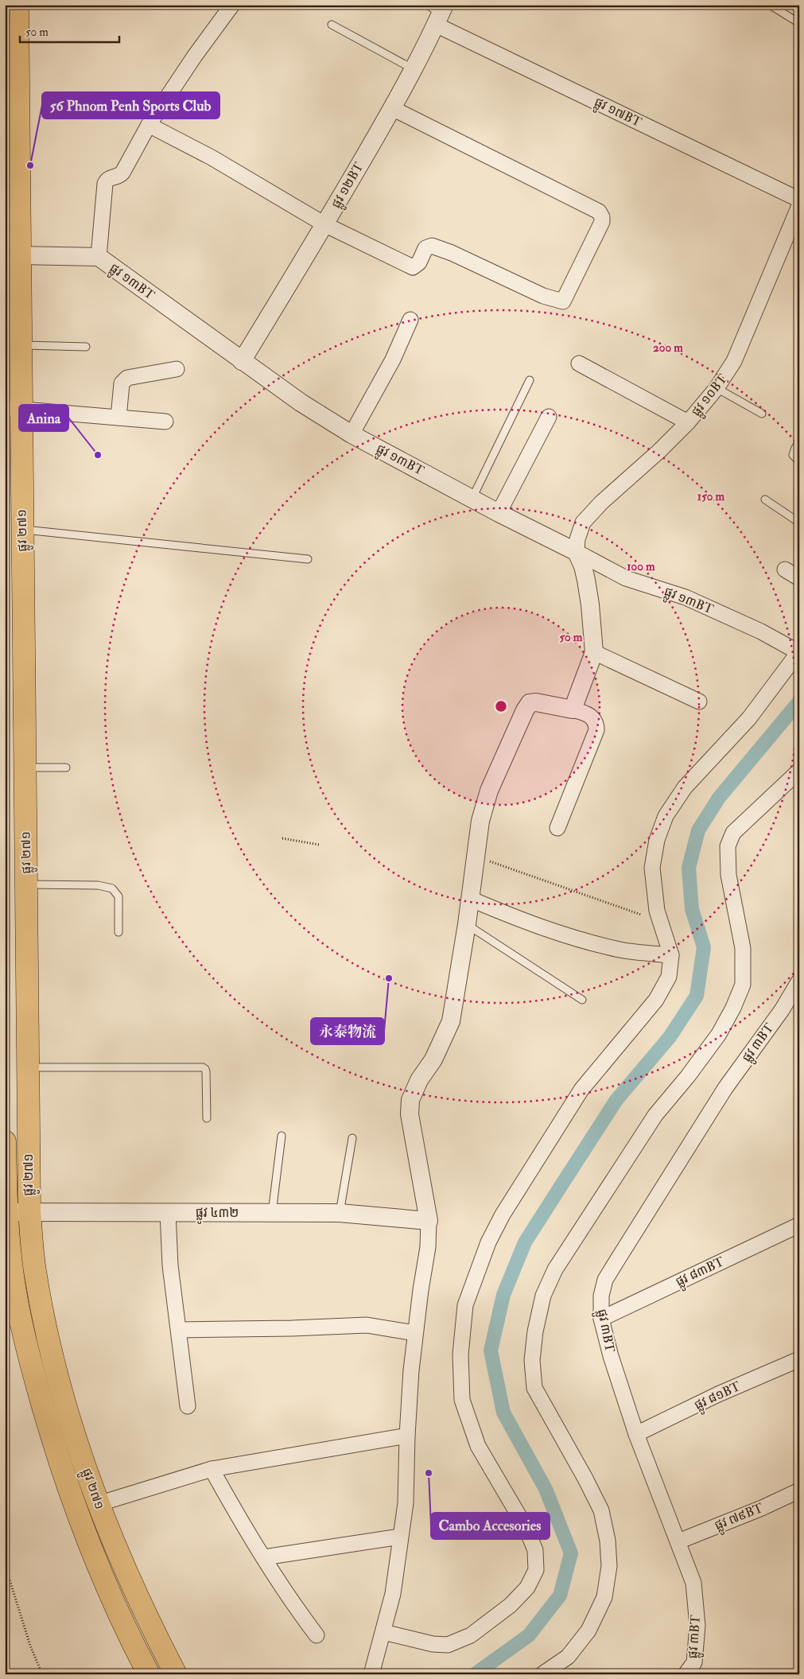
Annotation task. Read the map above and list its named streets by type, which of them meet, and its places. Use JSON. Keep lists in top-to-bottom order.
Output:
{
  "streets": {
    "main road": ["ផ្លូវ ២៧១"],
    "street": [
      "ផ្លូវ ១៧BT",
      "ផ្លូវ ១២BT",
      "ផ្លូវ ១៣BT",
      "ផ្លូវ ១០BT",
      "ផ្លូវ ៣BT",
      "ផ្លូវ ៤៣២",
      "ផ្លូវ ៨៣BT",
      "ផ្លូវ ៨១BT",
      "ផ្លូវ ៧៩BT"
    ]
  },
  "crossings": [
    ["ផ្លូវ ១៧BT", "ផ្លូវ ១២BT"],
    ["ផ្លូវ ១២BT", "ផ្លូវ ១៣BT"],
    ["ផ្លូវ ១៣BT", "ផ្លូវ ១០BT"],
    ["ផ្លូវ ១៣BT", "ផ្លូវ ២៧១"],
    ["ផ្លូវ ២៧១", "ផ្លូវ ៤៣២"],
    ["ផ្លូវ ៣BT", "ផ្លូវ ៨៣BT"],
    ["ផ្លូវ ៣BT", "ផ្លូវ ៨១BT"],
    ["ផ្លូវ ៣BT", "ផ្លូវ ៧៩BT"]
  ],
  "places": [
    "56 Phnom Penh Sports Club",
    "Anina",
    "永泰物流",
    "Cambo Accesories"
  ],
  "scale_bar": "50 m",
  "rings": [
    "200 m",
    "150 m",
    "100 m",
    "50 m"
  ]
}
